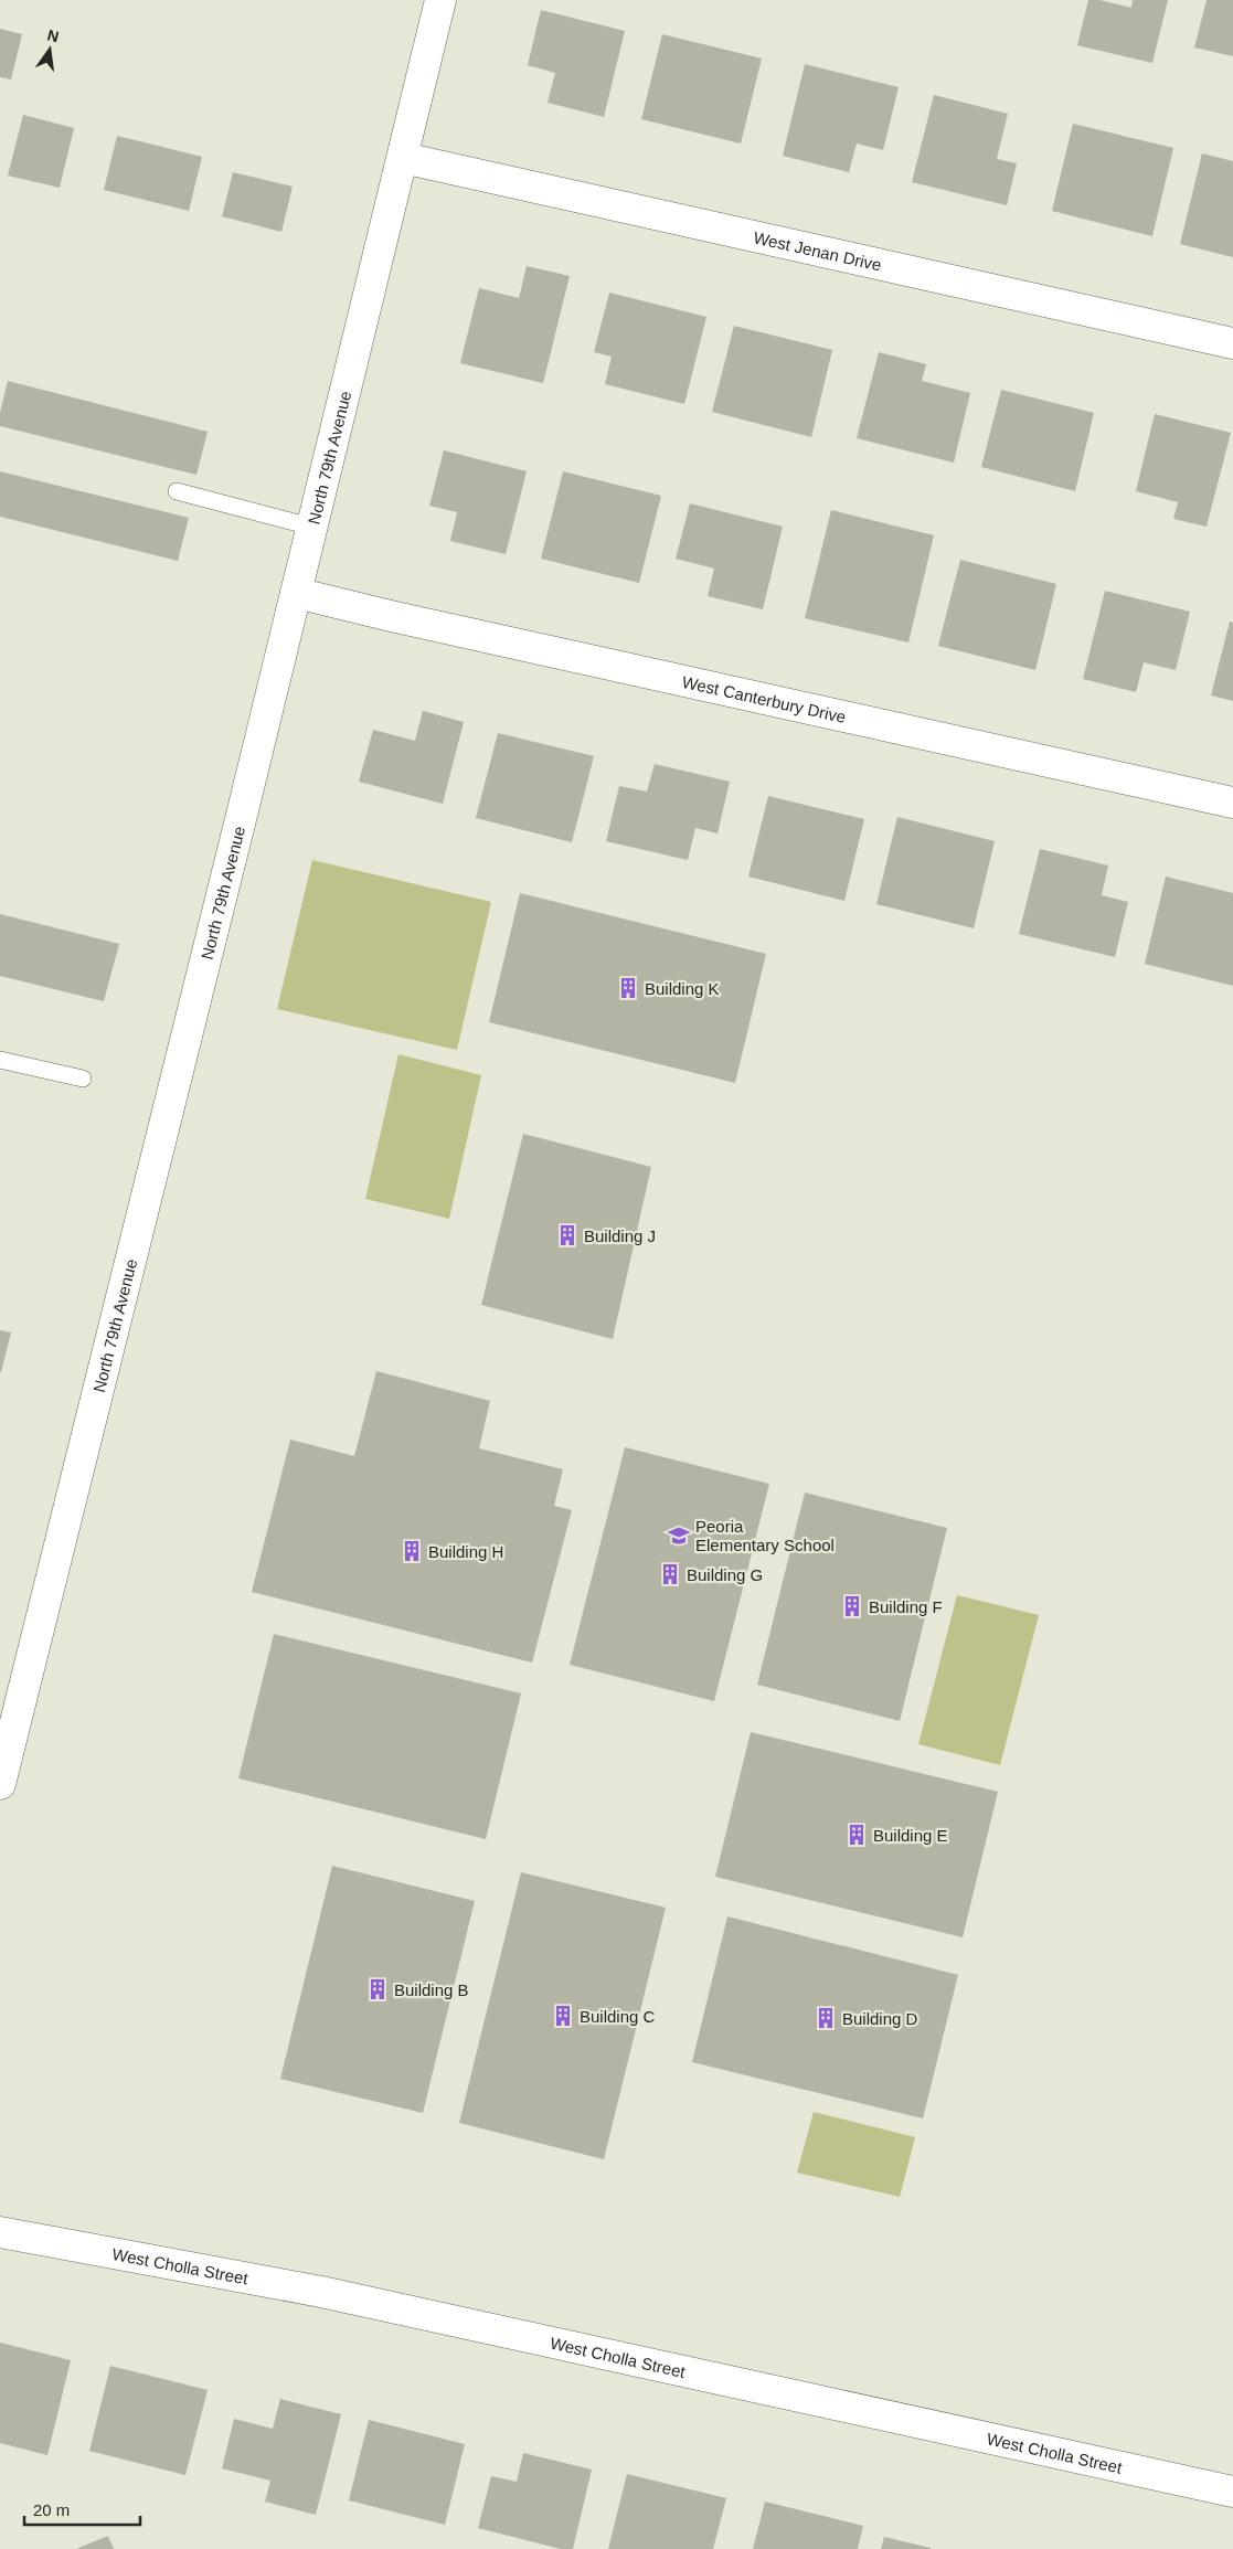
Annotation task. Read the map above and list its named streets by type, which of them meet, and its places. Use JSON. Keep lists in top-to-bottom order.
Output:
{
  "streets": {
    "street": [
      "West Jenan Drive",
      "North 79th Avenue",
      "West Canterbury Drive",
      "West Cholla Street"
    ]
  },
  "crossings": [
    ["West Jenan Drive", "North 79th Avenue"],
    ["North 79th Avenue", "West Canterbury Drive"]
  ],
  "places": {
    "building": [
      "Building K",
      "Building J",
      "Building H",
      "Building G",
      "Building F",
      "Building E",
      "Building B",
      "Building C",
      "Building D"
    ],
    "school or university": ["Peoria Elementary School"]
  },
  "scale_bar": "20 m",
  "north": "top"
}
